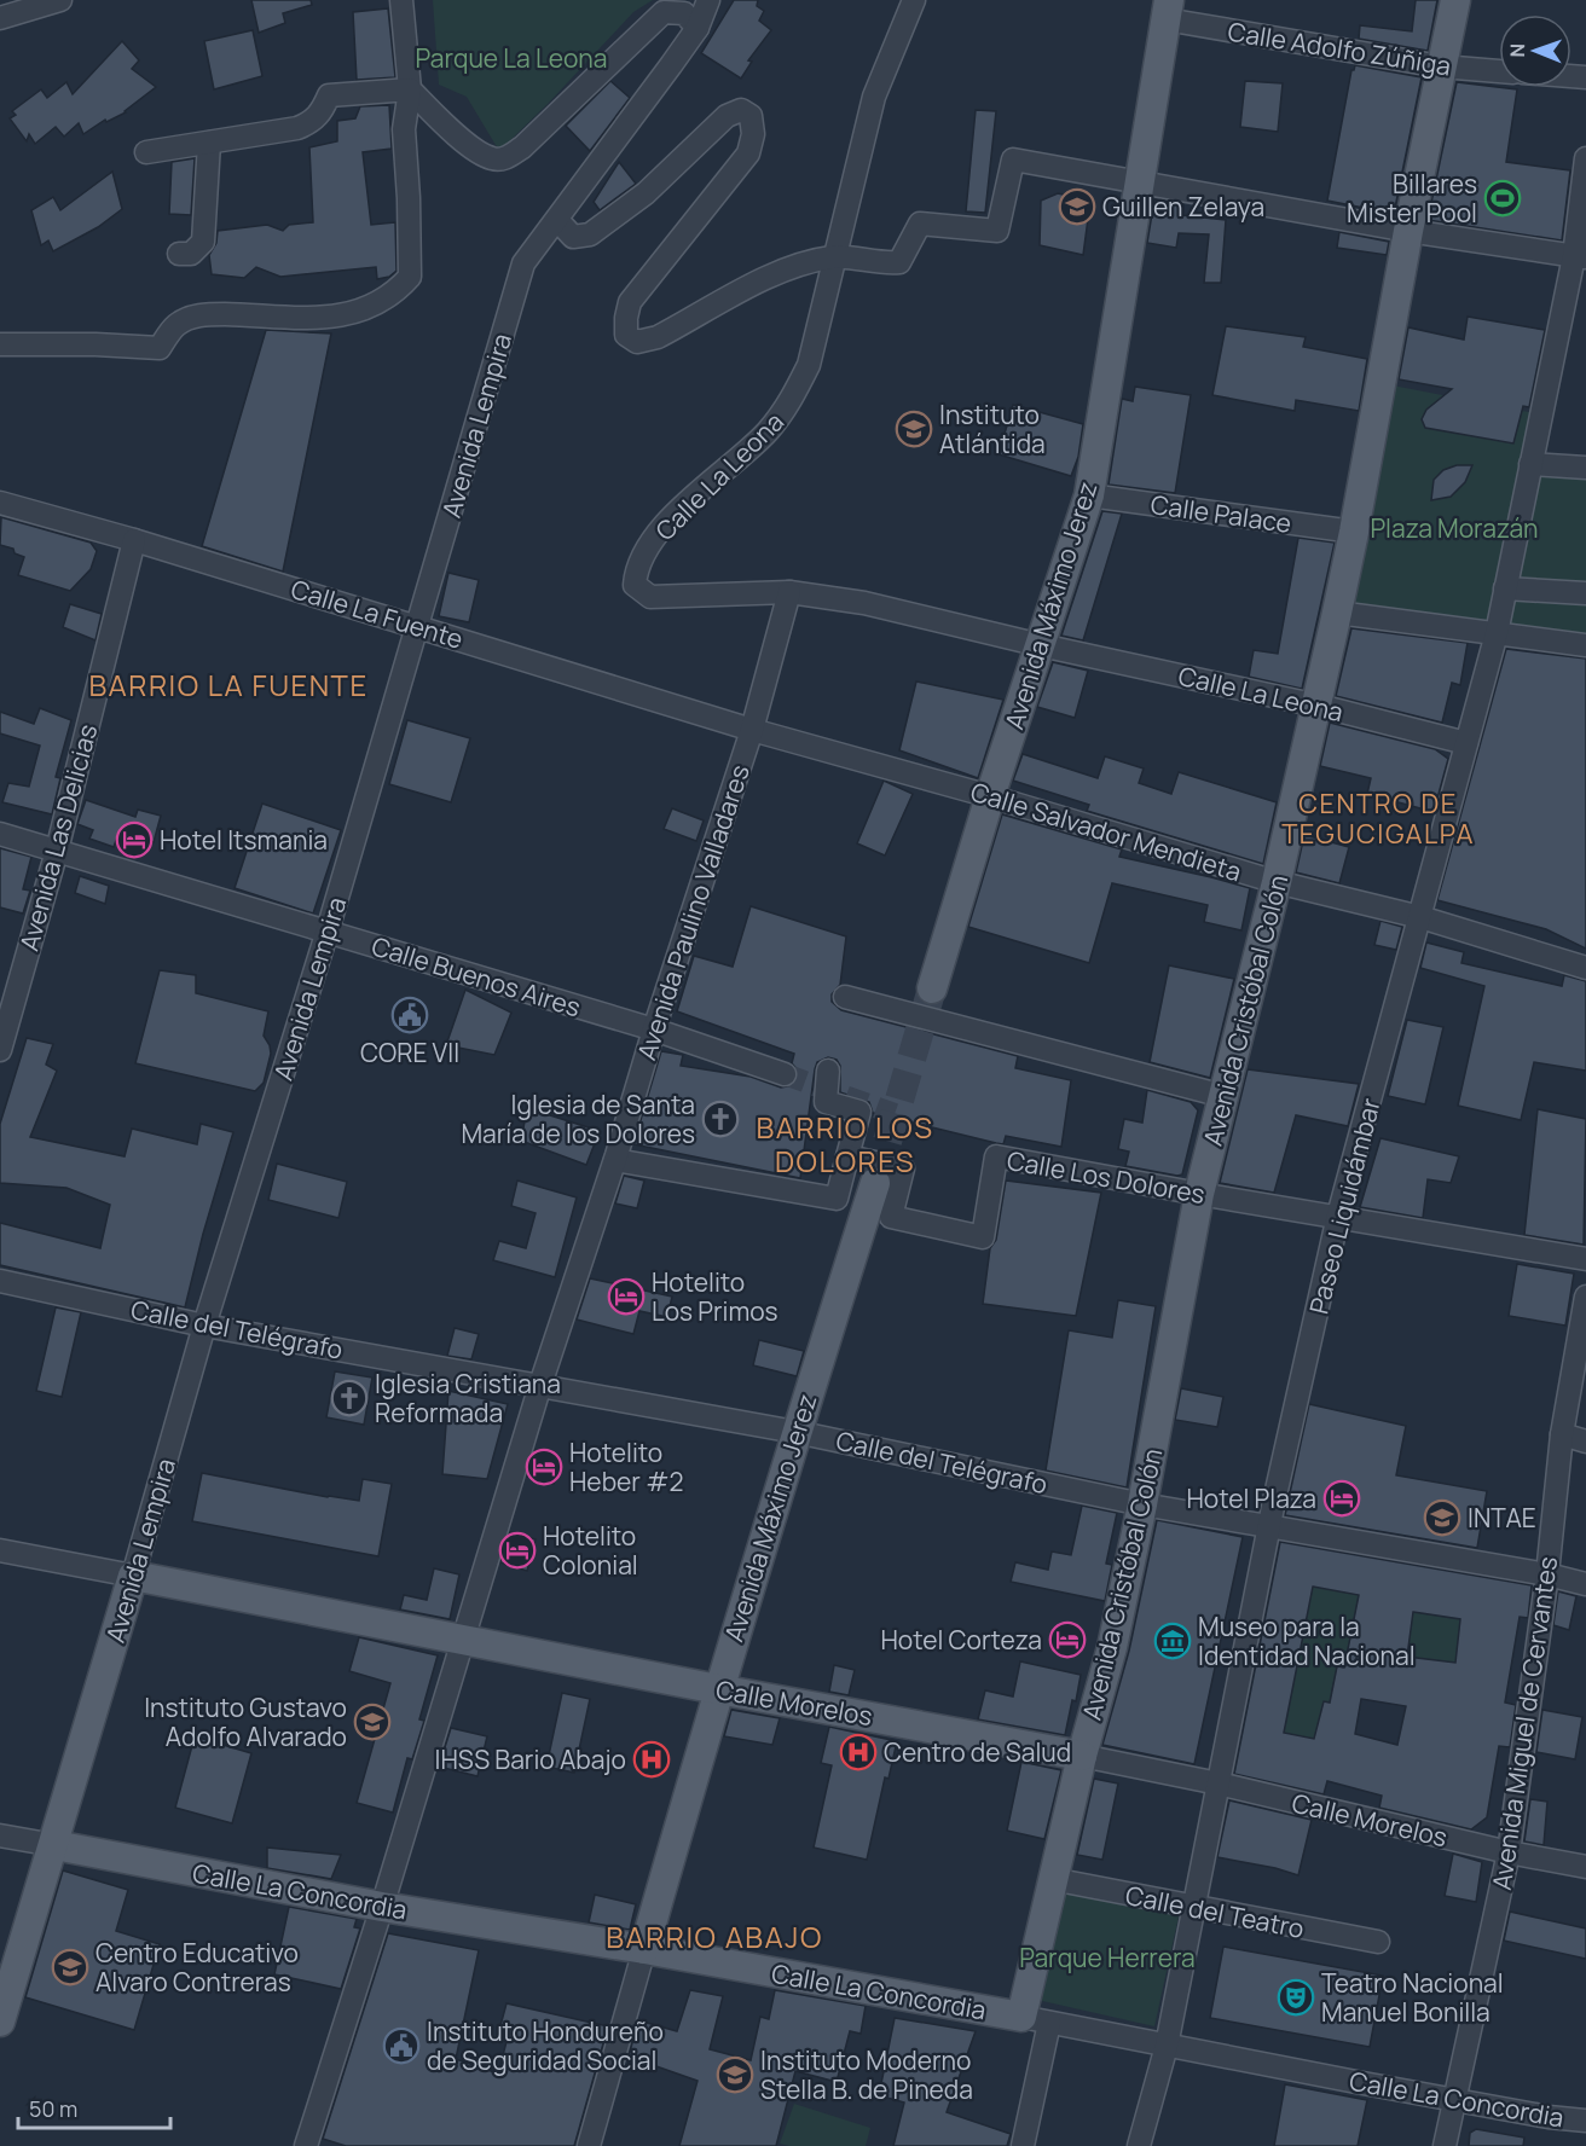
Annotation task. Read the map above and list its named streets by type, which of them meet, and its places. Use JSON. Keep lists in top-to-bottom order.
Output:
{
  "streets": {
    "main road": [
      "Avenida Lempira",
      "Avenida Máximo Jerez",
      "Avenida Cristóbal Colón",
      "Calle Morelos",
      "Calle La Concordia"
    ],
    "street": [
      "Calle Adolfo Zúñiga",
      "Calle La Leona",
      "Calle Palace",
      "Calle La Fuente",
      "Calle Salvador Mendieta",
      "Avenida Las Delicias",
      "Avenida Paulino Valladares",
      "Calle Buenos Aires",
      "Calle Los Dolores",
      "Paseo Liquidámbar",
      "Calle del Telégrafo",
      "Avenida Miguel de Cervantes",
      "Calle del Teatro"
    ]
  },
  "crossings": [
    ["Calle Adolfo Zúñiga", "Avenida Máximo Jerez"],
    ["Calle Adolfo Zúñiga", "Avenida Cristóbal Colón"],
    ["Avenida Lempira", "Calle La Fuente"],
    ["Avenida Lempira", "Calle Buenos Aires"],
    ["Avenida Lempira", "Calle del Telégrafo"],
    ["Avenida Lempira", "Calle Morelos"],
    ["Avenida Lempira", "Calle La Concordia"],
    ["Calle La Leona", "Avenida Máximo Jerez"],
    ["Calle La Leona", "Avenida Paulino Valladares"],
    ["Calle La Leona", "Avenida Cristóbal Colón"],
    ["Calle La Leona", "Paseo Liquidámbar"],
    ["Calle Palace", "Avenida Máximo Jerez"],
    ["Calle Palace", "Avenida Cristóbal Colón"],
    ["Avenida Máximo Jerez", "Calle Salvador Mendieta"],
    ["Avenida Máximo Jerez", "Calle del Telégrafo"],
    ["Avenida Máximo Jerez", "Calle Morelos"],
    ["Avenida Máximo Jerez", "Calle La Concordia"],
    ["Calle La Fuente", "Calle Salvador Mendieta"],
    ["Calle La Fuente", "Avenida Las Delicias"],
    ["Calle La Fuente", "Avenida Paulino Valladares"],
    ["Calle Salvador Mendieta", "Avenida Paulino Valladares"],
    ["Calle Salvador Mendieta", "Avenida Cristóbal Colón"],
    ["Calle Salvador Mendieta", "Paseo Liquidámbar"],
    ["Avenida Las Delicias", "Calle Buenos Aires"],
    ["Avenida Paulino Valladares", "Calle Buenos Aires"],
    ["Avenida Paulino Valladares", "Calle del Telégrafo"],
    ["Avenida Paulino Valladares", "Calle Morelos"],
    ["Avenida Paulino Valladares", "Calle La Concordia"],
    ["Avenida Cristóbal Colón", "Calle Los Dolores"],
    ["Avenida Cristóbal Colón", "Calle del Telégrafo"],
    ["Avenida Cristóbal Colón", "Calle Morelos"],
    ["Avenida Cristóbal Colón", "Calle La Concordia"],
    ["Avenida Cristóbal Colón", "Calle del Teatro"],
    ["Calle Los Dolores", "Paseo Liquidámbar"],
    ["Paseo Liquidámbar", "Calle del Telégrafo"],
    ["Paseo Liquidámbar", "Calle Morelos"],
    ["Paseo Liquidámbar", "Calle La Concordia"],
    ["Paseo Liquidámbar", "Calle del Teatro"],
    ["Calle del Telégrafo", "Avenida Miguel de Cervantes"],
    ["Calle Morelos", "Avenida Miguel de Cervantes"],
    ["Avenida Miguel de Cervantes", "Calle La Concordia"]
  ],
  "districts": [
    "BARRIO LA FUENTE",
    "CENTRO DE TEGUCIGALPA",
    "BARRIO LOS DOLORES",
    "BARRIO ABAJO"
  ],
  "parks": ["Parque La Leona", "Plaza Morazán", "Parque Herrera"],
  "places": {
    "sports": ["Billares Mister Pool"],
    "school or university": [
      "Guillen Zelaya",
      "Instituto Atlántida",
      "INTAE",
      "Instituto Gustavo Adolfo Alvarado",
      "Centro Educativo Alvaro Contreras",
      "Instituto Moderno Stella B. de Pineda"
    ],
    "hotel": [
      "Hotel Itsmania",
      "Hotelito Los Primos",
      "Hotelito Heber #2",
      "Hotel Plaza",
      "Hotelito Colonial",
      "Hotel Corteza"
    ],
    "public building": ["CORE VII", "Instituto Hondureño de Seguridad Social"],
    "church": ["Iglesia de Santa María de los Dolores", "Iglesia Cristiana Reformada"],
    "museum": ["Museo para la Identidad Nacional"],
    "hospital": ["Centro de Salud", "IHSS Bario Abajo"],
    "theatre": ["Teatro Nacional Manuel Bonilla"]
  },
  "scale_bar": "50 m",
  "north": "left"
}
